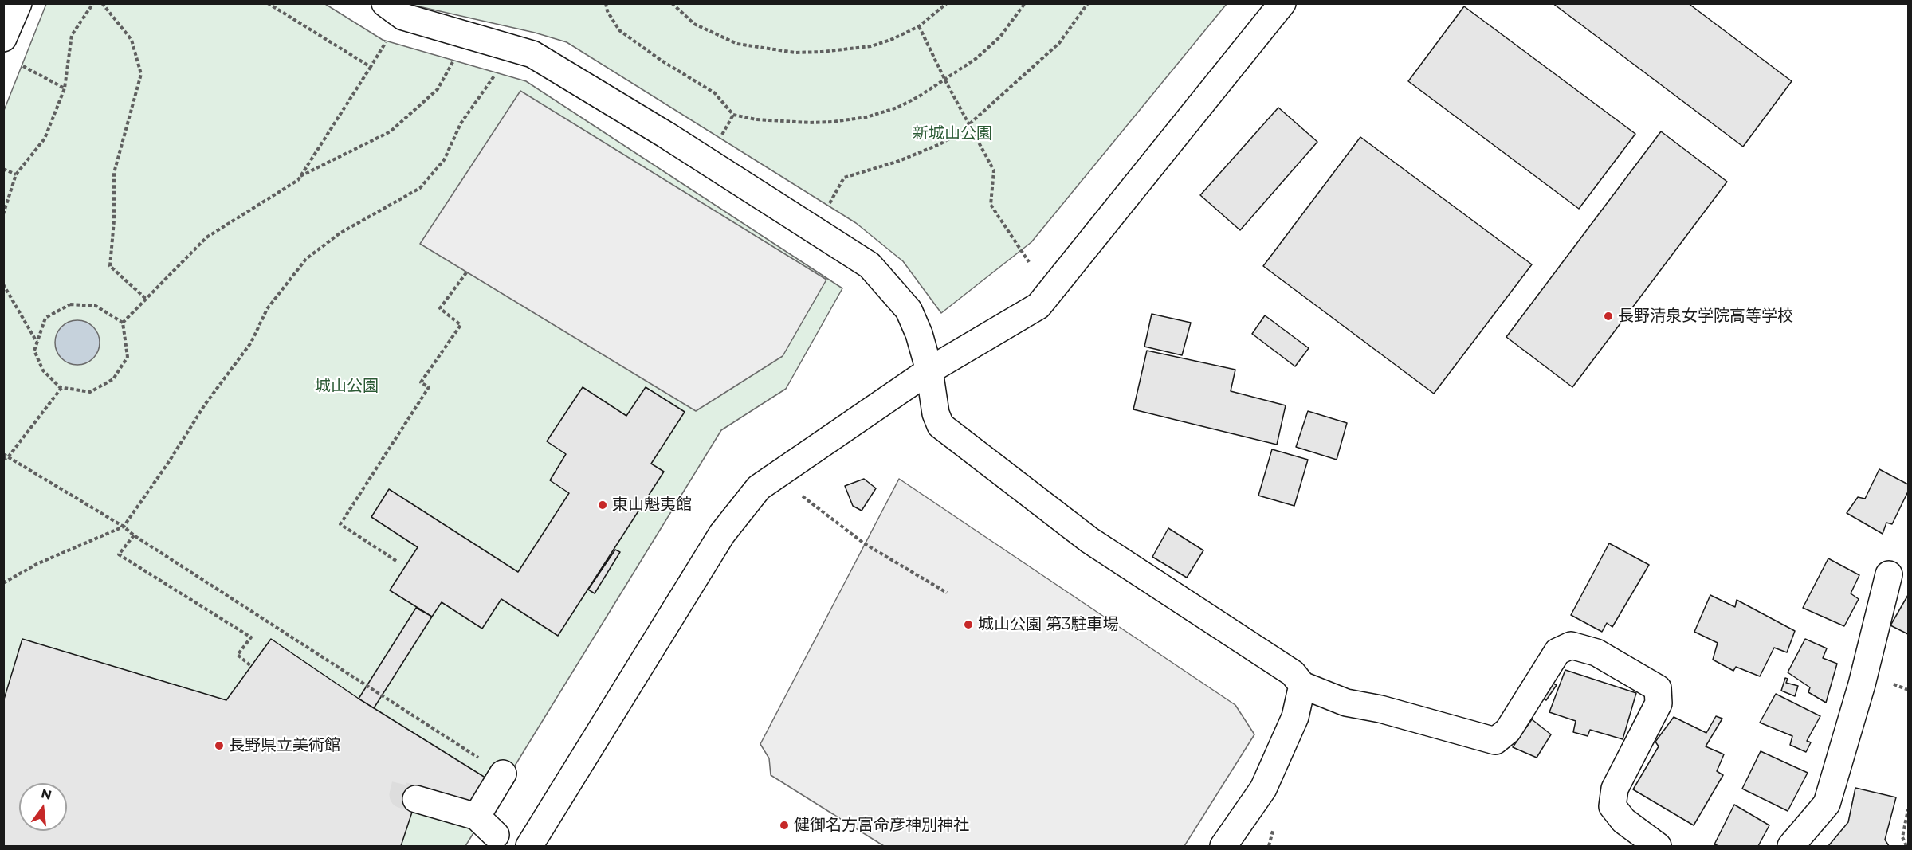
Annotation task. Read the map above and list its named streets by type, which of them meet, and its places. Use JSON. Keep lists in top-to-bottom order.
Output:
{
  "parks": ["新城山公園", "城山公園"],
  "places": [
    "長野清泉女学院高等学校",
    "東山魁夷館",
    "城山公園 第3駐車場",
    "長野県立美術館",
    "健御名方富命彦神別神社"
  ],
  "north": "top"
}
